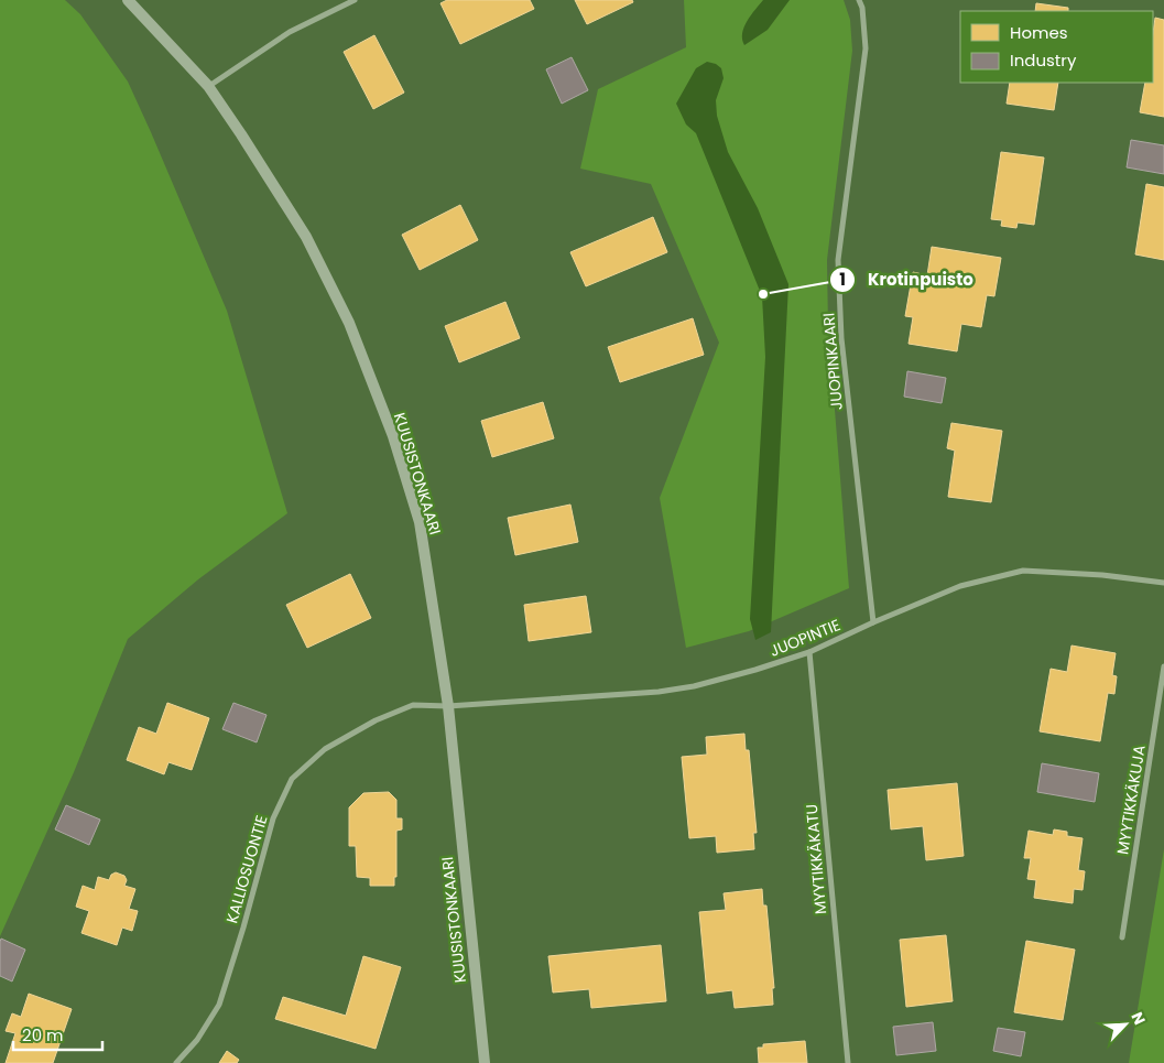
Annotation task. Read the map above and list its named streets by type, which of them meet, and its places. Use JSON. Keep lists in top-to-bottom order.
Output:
{
  "streets": {
    "street": [
      "JUOPINKAARI",
      "KUUSISTONKAARI",
      "JUOPINTIE",
      "MYYTIKKÄKUJA",
      "MYYTIKKÄKATU",
      "KALLIOSUONTIE"
    ]
  },
  "crossings": [
    ["JUOPINKAARI", "JUOPINTIE"],
    ["KUUSISTONKAARI", "JUOPINTIE"],
    ["KUUSISTONKAARI", "KALLIOSUONTIE"],
    ["JUOPINTIE", "MYYTIKKÄKATU"],
    ["JUOPINTIE", "KALLIOSUONTIE"]
  ],
  "places": ["Krotinpuisto"],
  "legend": ["Homes", "Industry"],
  "scale_bar": "20 m",
  "north": "top right"
}
